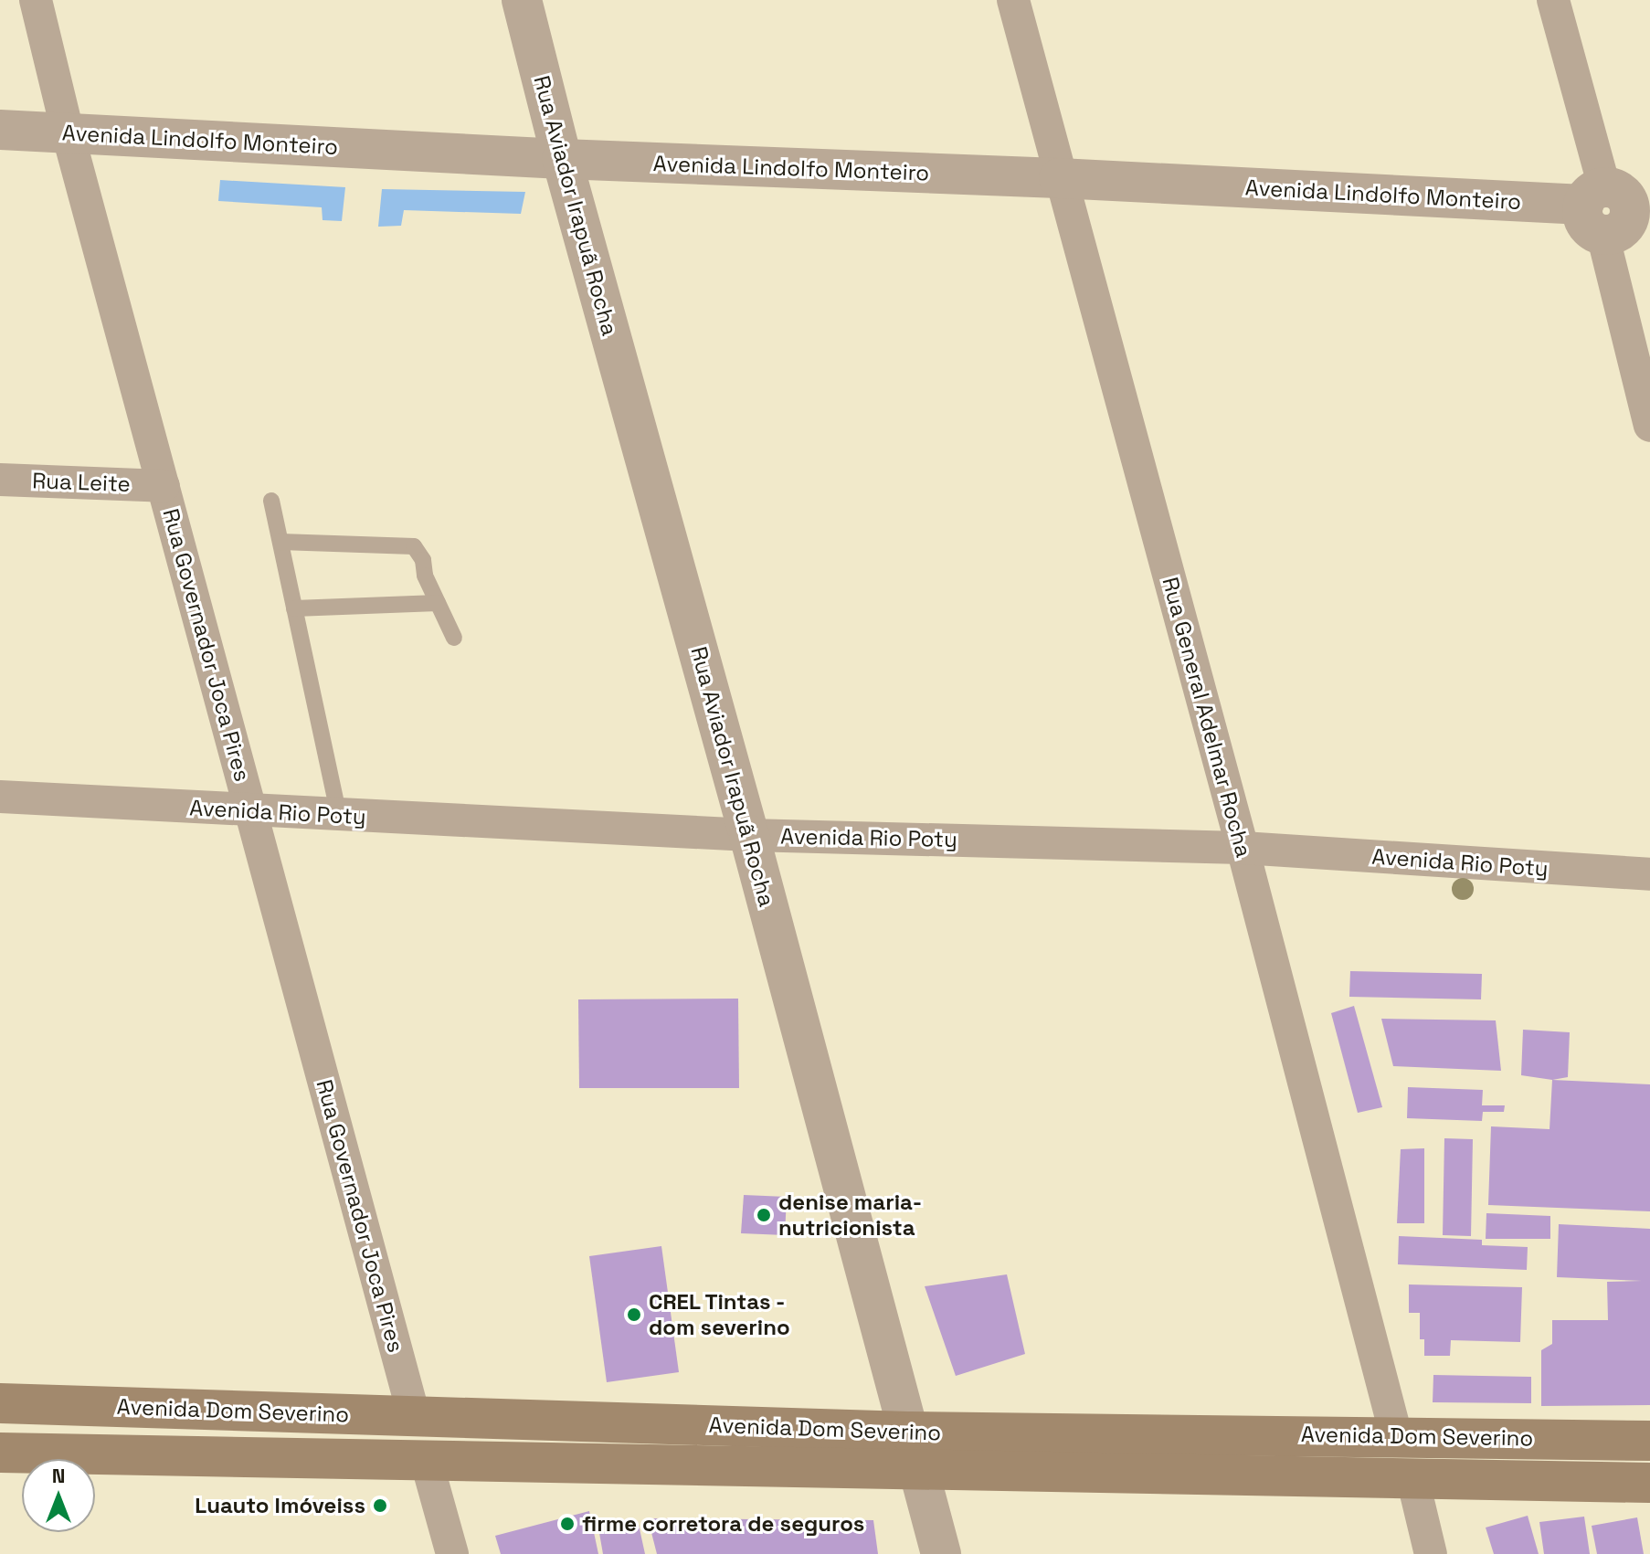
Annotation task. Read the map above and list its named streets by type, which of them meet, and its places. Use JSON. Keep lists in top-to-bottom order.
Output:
{
  "streets": {
    "main road": ["Avenida Dom Severino"],
    "street": [
      "Avenida Lindolfo Monteiro",
      "Rua Aviador Irapuã Rocha",
      "Rua Leite",
      "Rua Governador Joca Pires",
      "Rua General Adelmar Rocha",
      "Avenida Rio Poty"
    ]
  },
  "crossings": [
    ["Avenida Lindolfo Monteiro", "Rua Aviador Irapuã Rocha"],
    ["Avenida Lindolfo Monteiro", "Rua Governador Joca Pires"],
    ["Avenida Lindolfo Monteiro", "Rua General Adelmar Rocha"],
    ["Rua Aviador Irapuã Rocha", "Avenida Rio Poty"],
    ["Rua Aviador Irapuã Rocha", "Avenida Dom Severino"],
    ["Rua Leite", "Rua Governador Joca Pires"],
    ["Rua Governador Joca Pires", "Avenida Rio Poty"],
    ["Rua Governador Joca Pires", "Avenida Dom Severino"],
    ["Rua General Adelmar Rocha", "Avenida Rio Poty"],
    ["Rua General Adelmar Rocha", "Avenida Dom Severino"]
  ],
  "places": [
    "denise maria- nutricionista",
    "CREL Tintas - dom severino",
    "Luauto Imóveiss",
    "firme corretora de seguros"
  ],
  "north": "top"
}
